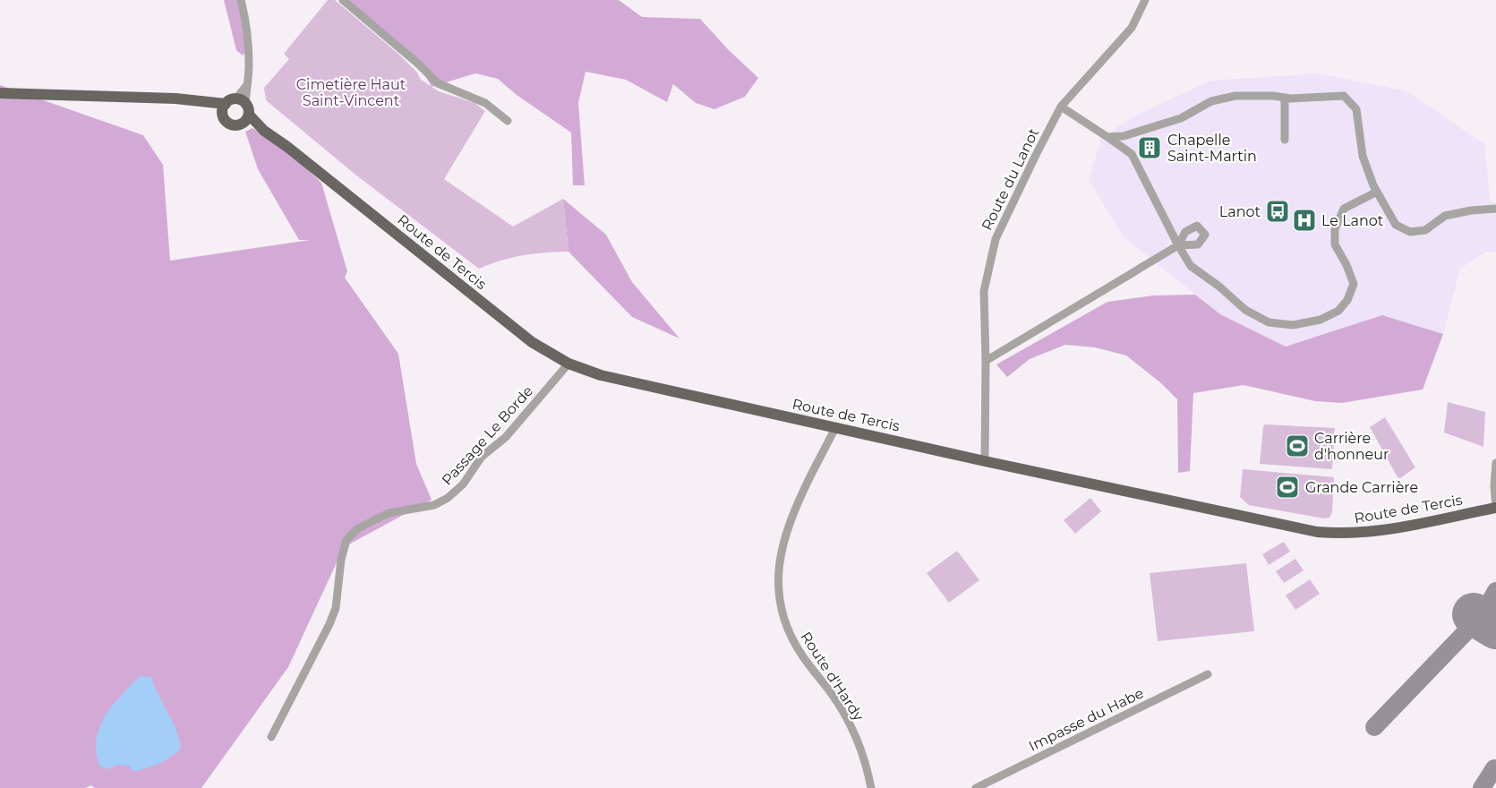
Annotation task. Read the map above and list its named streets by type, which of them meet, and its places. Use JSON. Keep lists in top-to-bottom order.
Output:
{
  "streets": {
    "main road": ["Route de Tercis"],
    "street": [
      "Route du Lanot",
      "Passage Le Borde",
      "Route d'Hardy",
      "Impasse du Habe"
    ]
  },
  "crossings": [
    ["Route du Lanot", "Route de Tercis"],
    ["Route de Tercis", "Passage Le Borde"],
    ["Route de Tercis", "Route d'Hardy"]
  ],
  "parks": ["Cimetière Haut Saint-Vincent"],
  "places": {
    "building": ["Chapelle Saint-Martin"],
    "bus stop": ["Lanot"],
    "hospital": ["Le Lanot"],
    "sports": ["Carrière d'honneur", "Grande Carrière"]
  }
}
